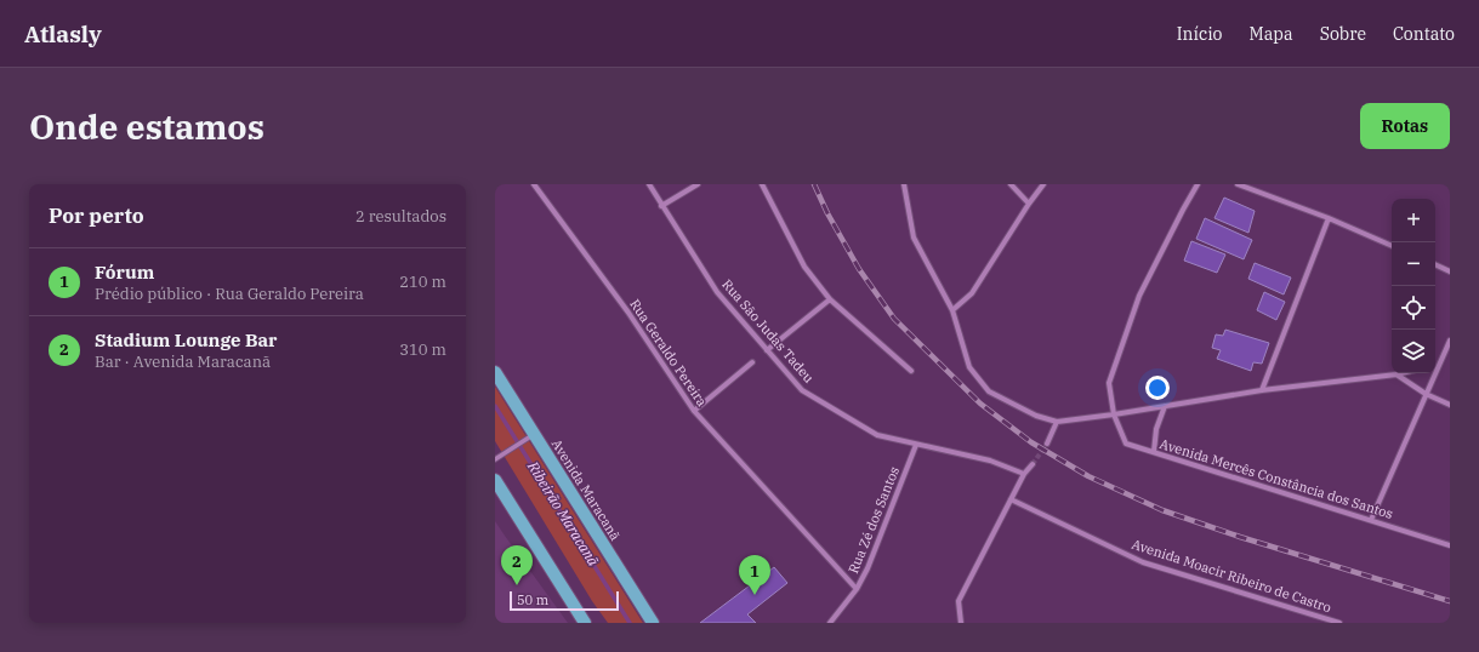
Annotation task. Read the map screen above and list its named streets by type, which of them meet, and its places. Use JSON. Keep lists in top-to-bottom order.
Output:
{
  "streets": {
    "main road": ["Avenida Maracanã"],
    "street": [
      "Rua São Judas Tadeu",
      "Rua Geraldo Pereira",
      "Avenida Mercês Constância dos Santos",
      "Rua Zé dos Santos",
      "Avenida Moacir Ribeiro de Castro"
    ]
  },
  "crossings": [
    ["Rua São Judas Tadeu", "Rua Zé dos Santos"],
    ["Rua Geraldo Pereira", "Rua Zé dos Santos"]
  ],
  "water": ["Ribeirão Maracanã"],
  "scale_bar": "50 m",
  "page": {
    "header": "Atlasly",
    "nav": [
      "Início",
      "Mapa",
      "Sobre",
      "Contato"
    ],
    "buttons": "Rotas",
    "title": "Onde estamos",
    "heading": ["Por perto", "2 resultados"],
    "map_buttons": ["+", "−"],
    "list": [
      {
        "mark": "1",
        "name": "Fórum",
        "note": "Prédio público · Rua Geraldo Pereira",
        "value": "210 m"
      },
      {
        "mark": "2",
        "name": "Stadium Lounge Bar",
        "note": "Bar · Avenida Maracanã",
        "value": "310 m"
      }
    ],
    "pins": ["2", "1"],
    "scale": "50 m"
  }
}
